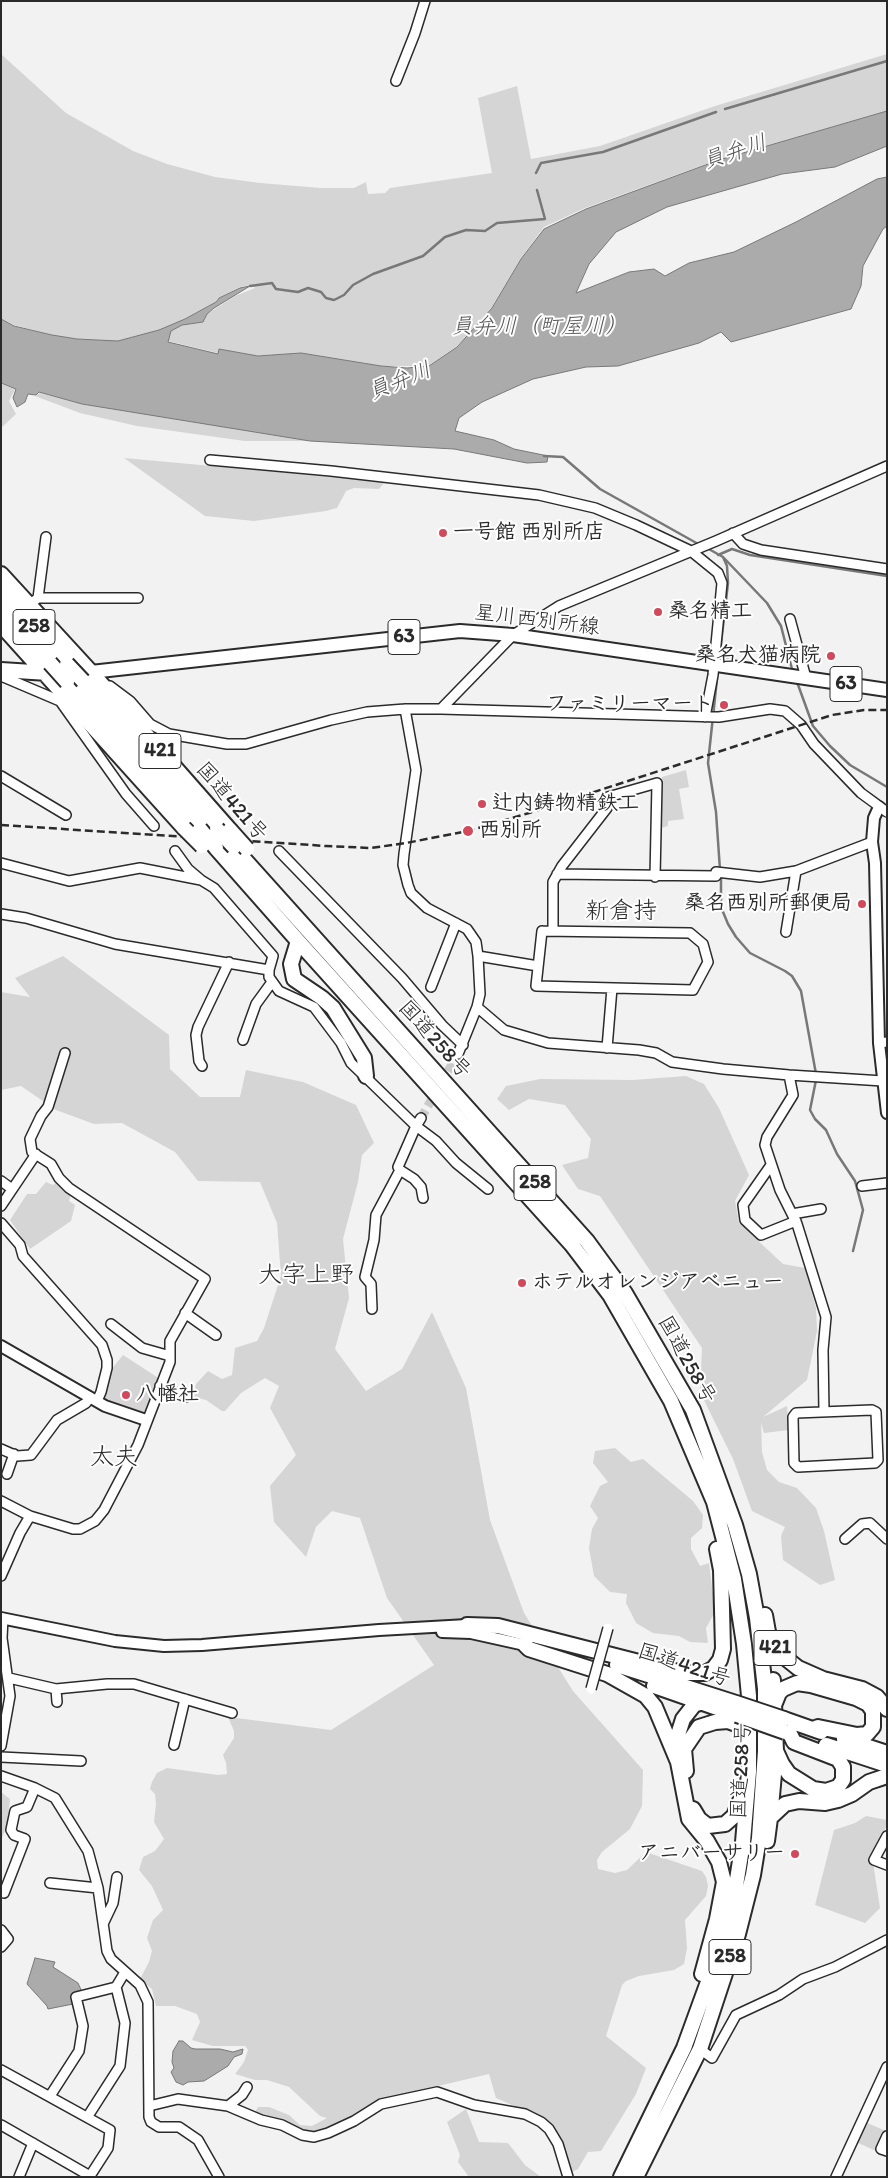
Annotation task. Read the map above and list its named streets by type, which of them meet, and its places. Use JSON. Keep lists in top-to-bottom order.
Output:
{
  "streets": {
    "highway": [
      "258",
      "421",
      "国道421号",
      "国道258号"
    ],
    "main road": ["星川西別所線", "63"]
  },
  "crossings": [
    ["星川西別所線", "国道258号"],
    ["421", "国道258号"]
  ],
  "districts": ["新倉持", "大字上野", "太夫"],
  "water": ["員弁川", "員弁川（町屋川）"],
  "places": [
    "一号館 西別所店",
    "桑名精工",
    "桑名犬猫病院",
    "ファミリーマート",
    "辻内鋳物精鉄工",
    "西別所",
    "桑名西別所郵便局",
    "ホテルオレンジアベニュー",
    "八幡社",
    "アニバーサリー"
  ]
}
